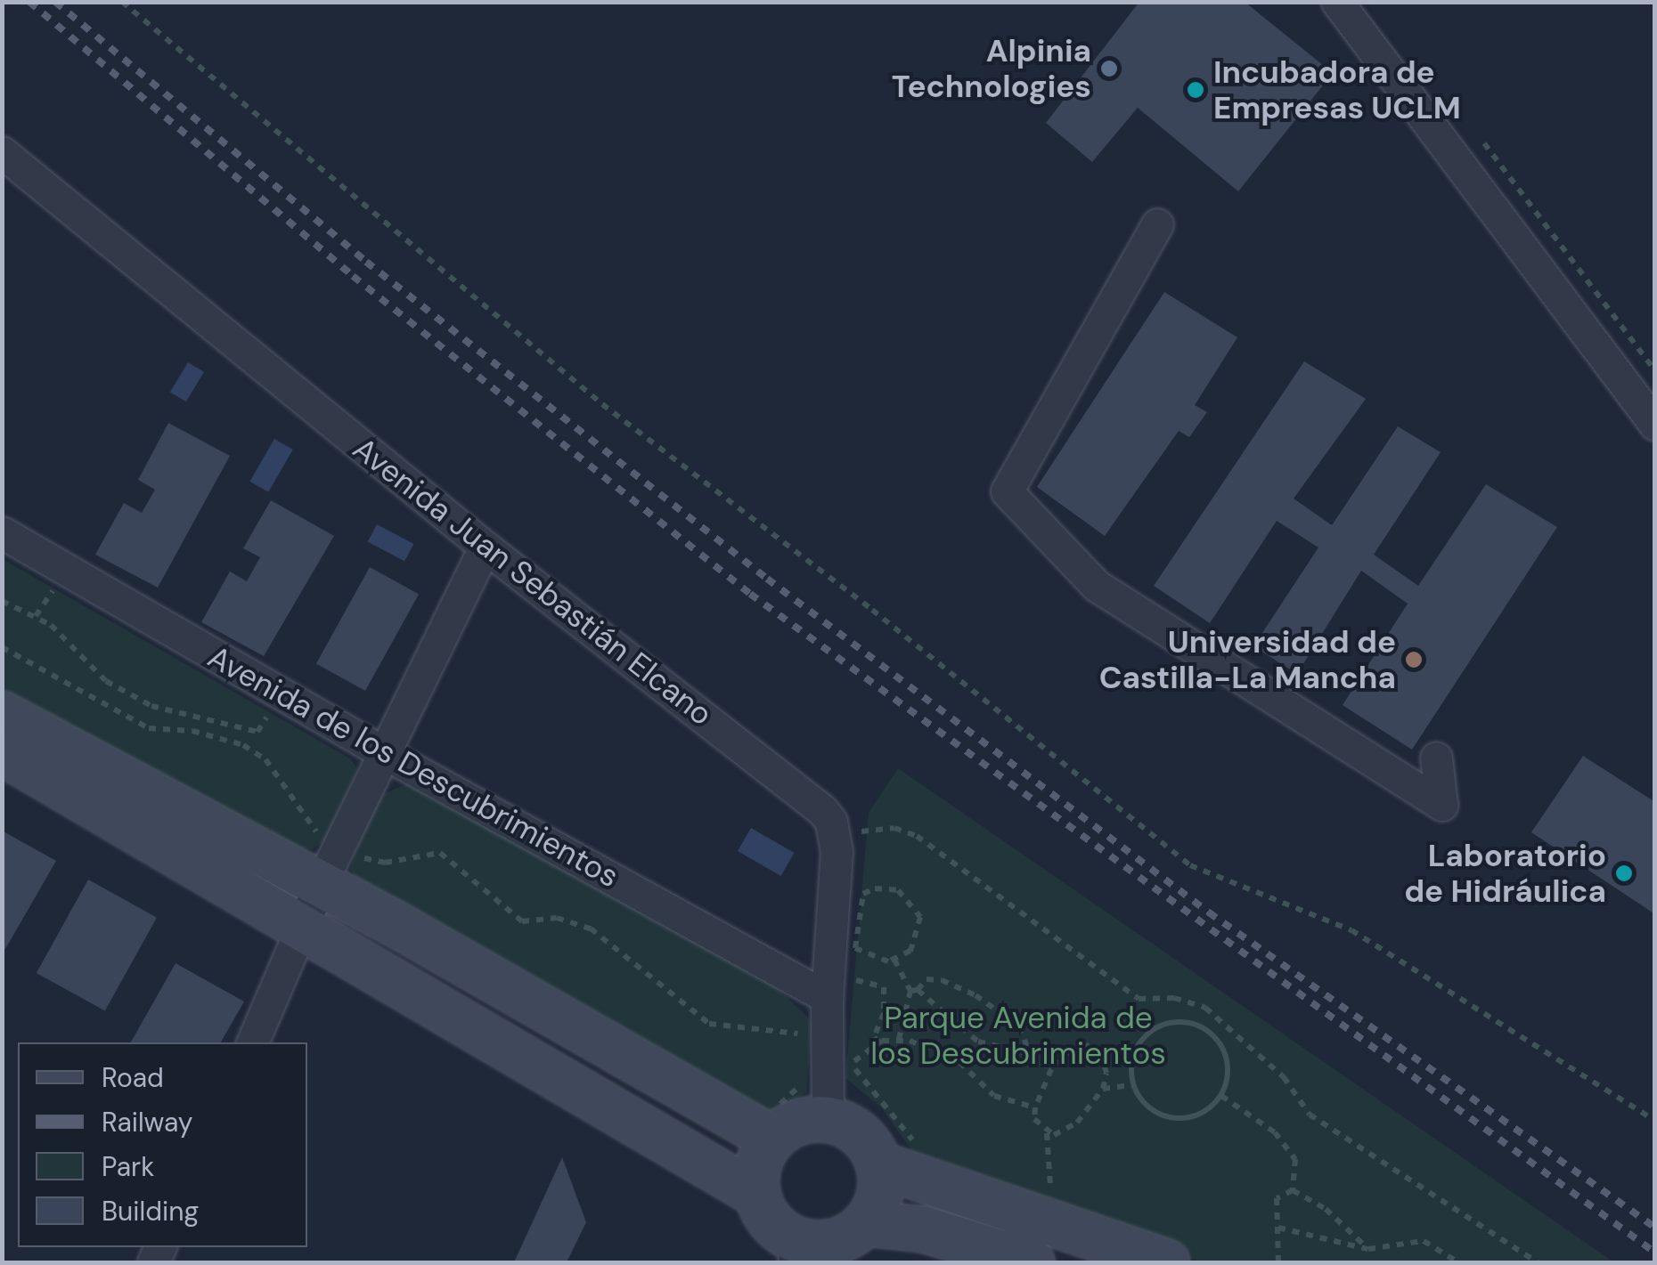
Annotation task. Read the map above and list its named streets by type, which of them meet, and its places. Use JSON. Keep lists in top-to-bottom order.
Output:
{
  "streets": {
    "street": ["Avenida Juan Sebastián Elcano", "Avenida de los Descubrimientos"]
  },
  "parks": ["Parque Avenida de los Descubrimientos"],
  "places": [
    "Alpinia Technologies",
    "Incubadora de Empresas UCLM",
    "Universidad de Castilla-La Mancha",
    "Laboratorio de Hidráulica"
  ],
  "legend": [
    "Road",
    "Railway",
    "Park",
    "Building"
  ]
}
